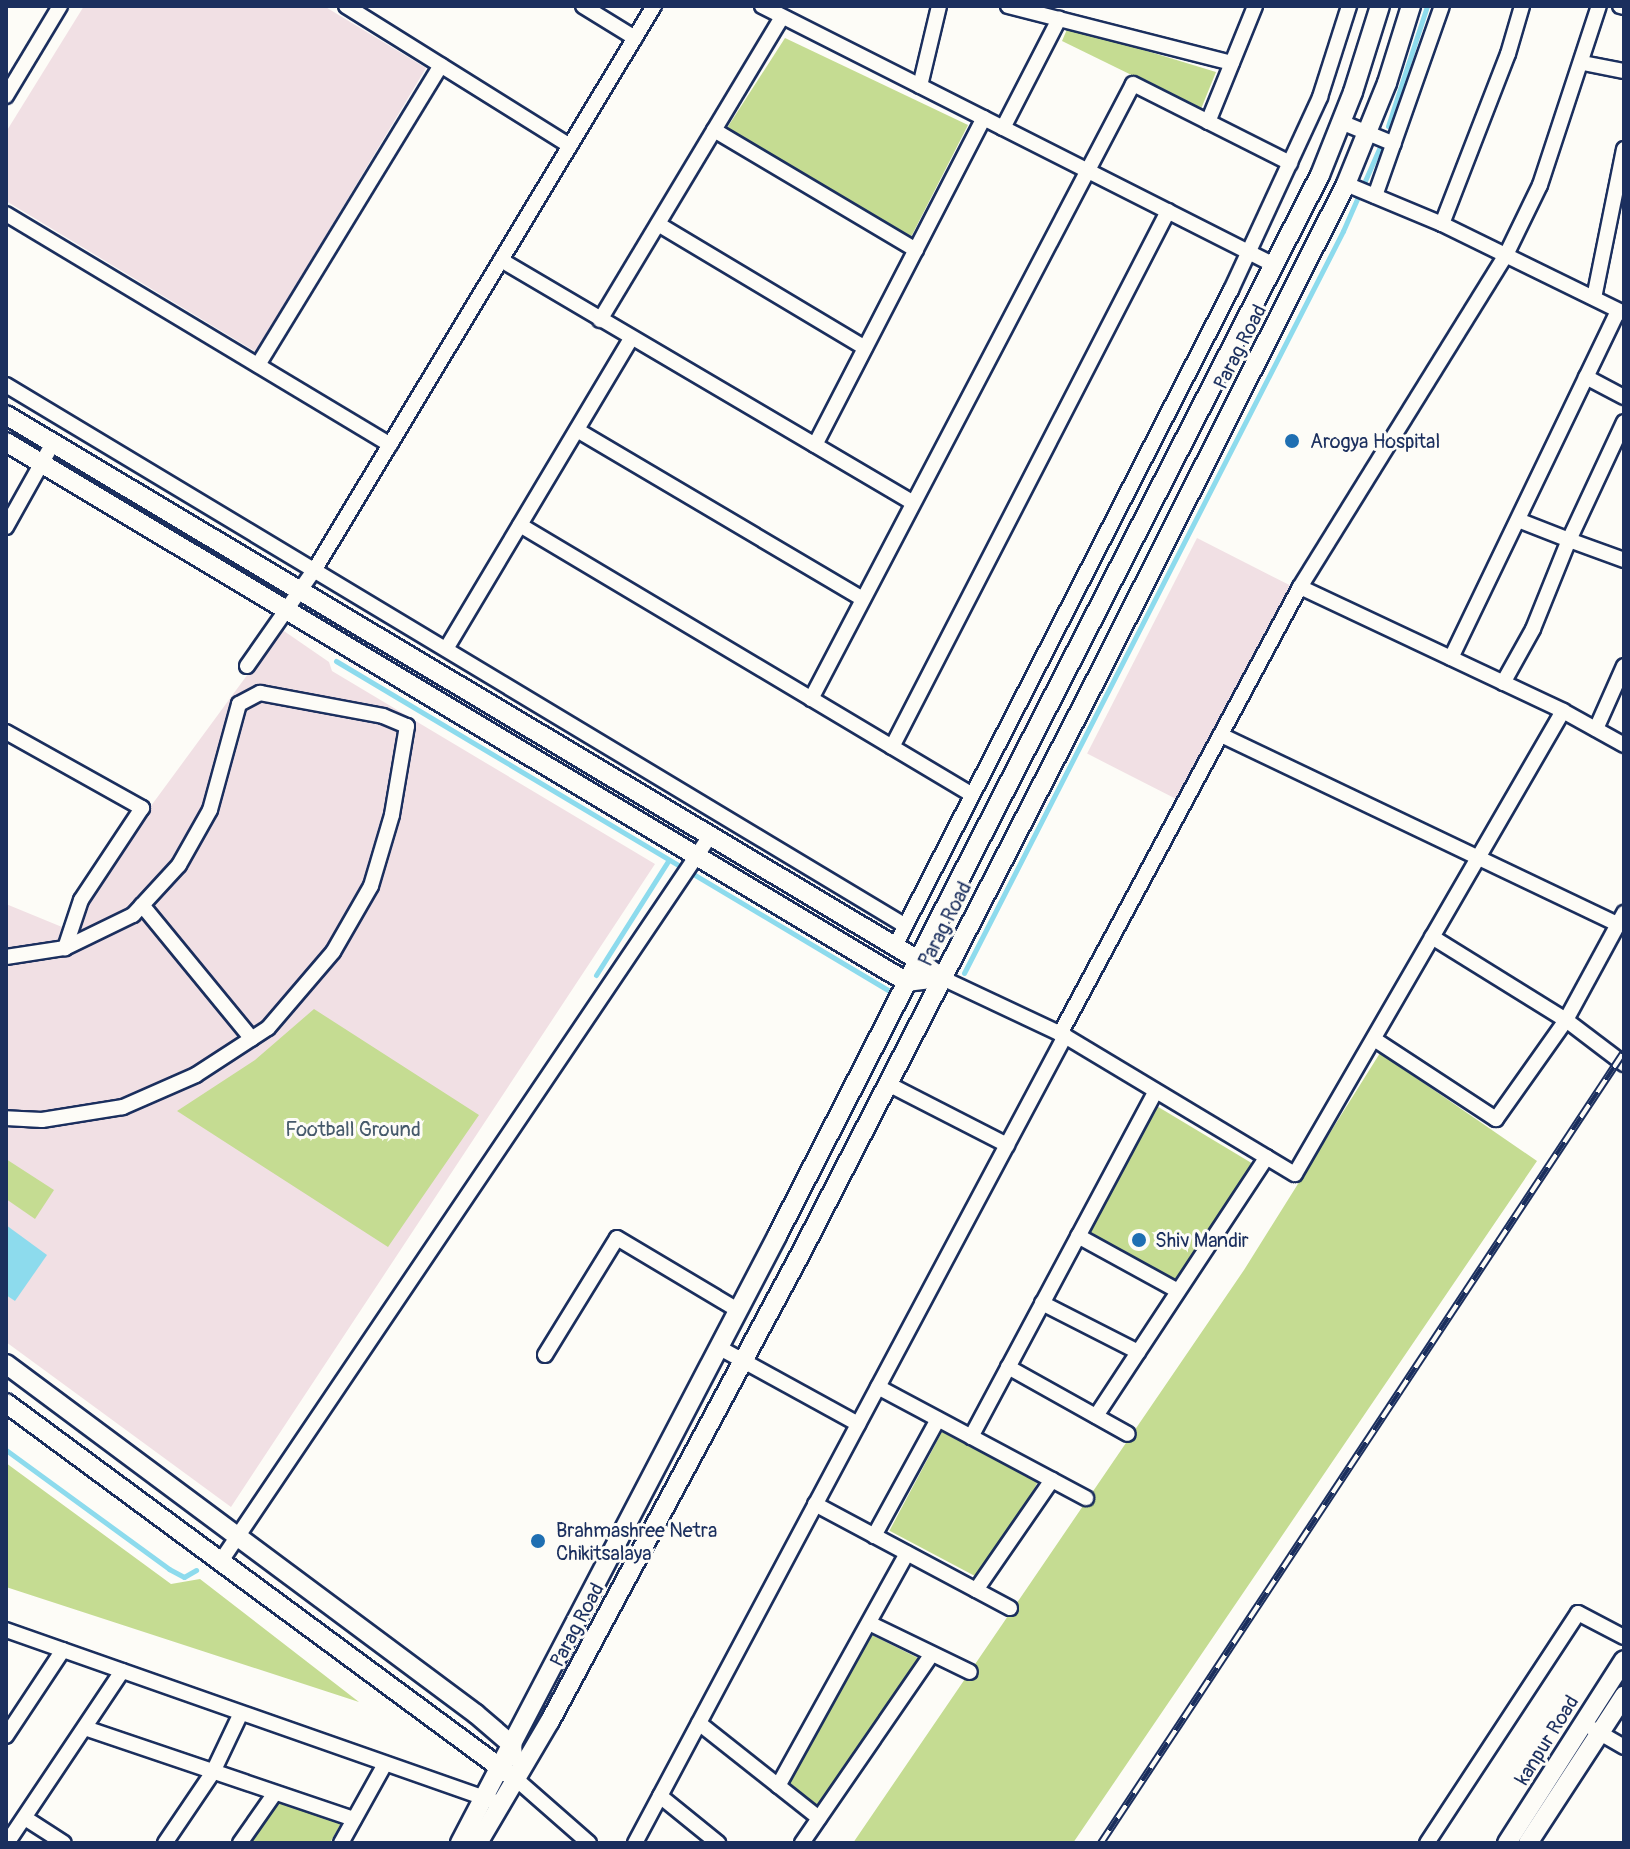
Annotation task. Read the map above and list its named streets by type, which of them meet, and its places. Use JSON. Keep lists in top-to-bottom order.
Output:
{
  "streets": {
    "street": ["Parag Road", "kanpur Road"]
  },
  "parks": ["Football Ground"],
  "places": ["Arogya Hospital", "Shiv Mandir", "Brahmashree Netra Chikitsalaya"]
}
